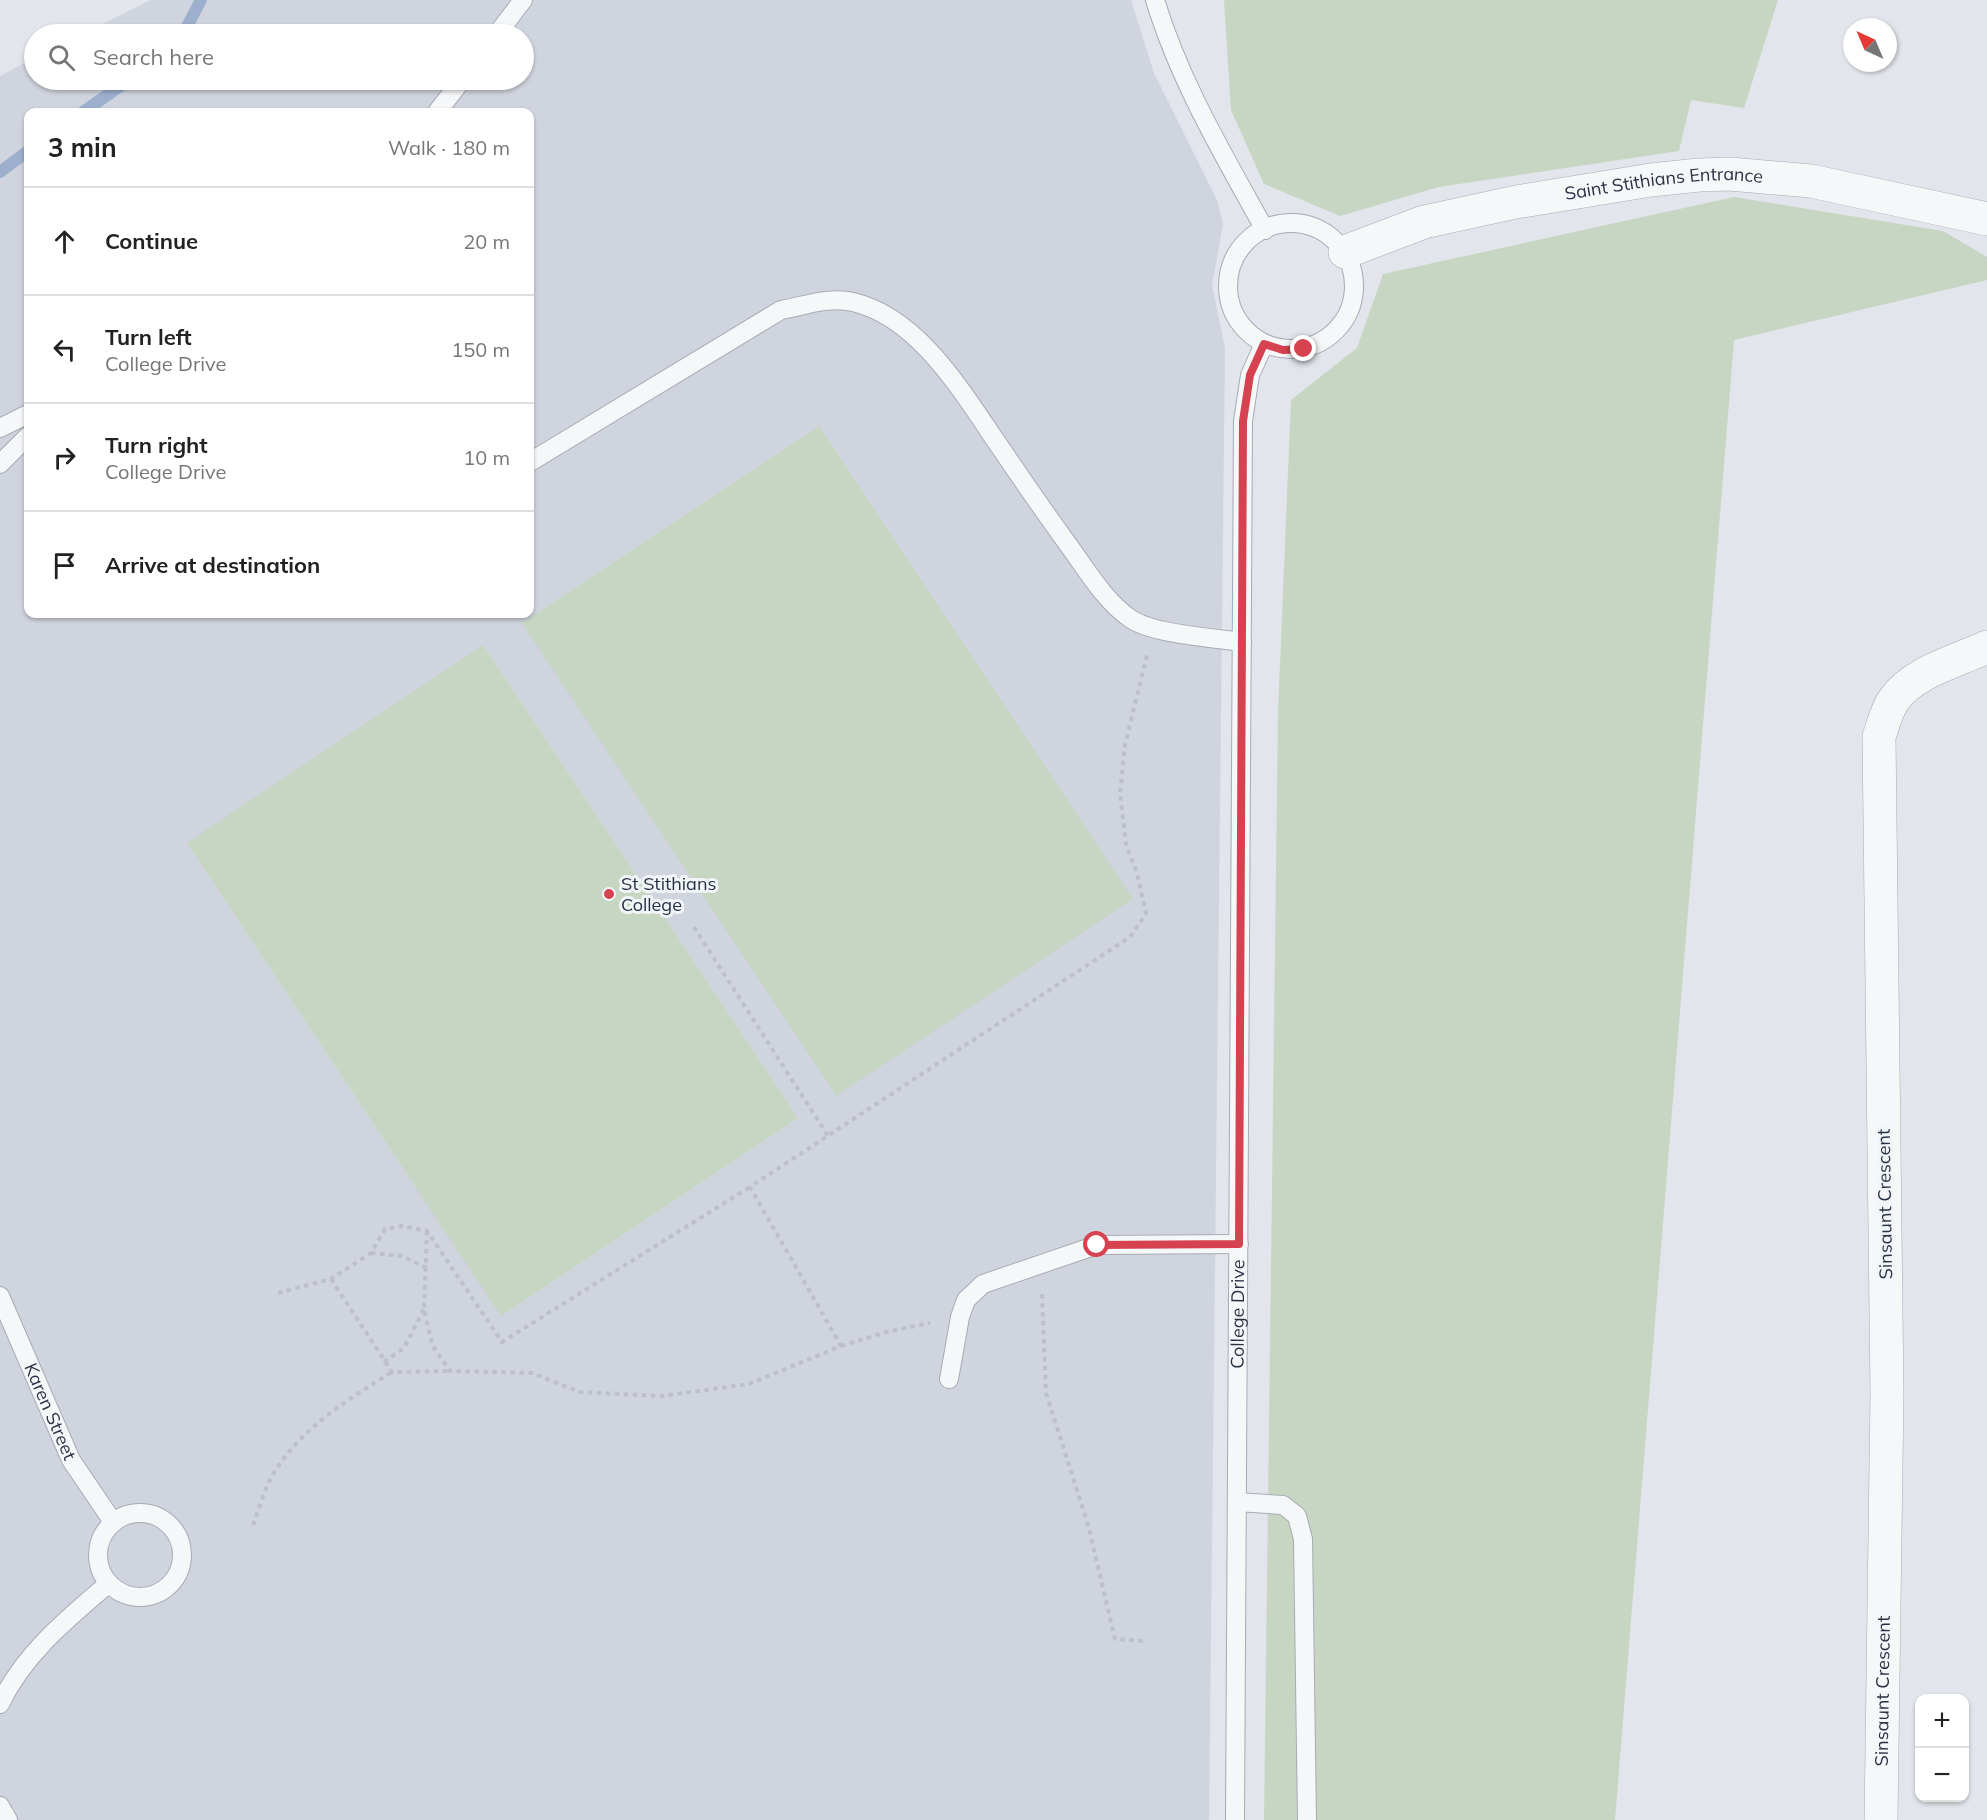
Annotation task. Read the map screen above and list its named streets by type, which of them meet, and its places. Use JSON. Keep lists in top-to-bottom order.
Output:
{
  "streets": {
    "street": ["Saint Stithians Entrance", "Sinsaunt Crescent"],
    "lane": ["College Drive", "Karen Street"]
  },
  "crossings": [
    ["Saint Stithians Entrance", "College Drive"]
  ],
  "places": ["St Stithians College"],
  "north": "top left",
  "page": {
    "search": "Search here",
    "heading": ["3 min", "Walk · 180 m"],
    "list": [
      ["Continue", "20 m"],
      ["Turn left", "College Drive", "150 m"],
      ["Turn right", "College Drive", "10 m"],
      "Arrive at destination"
    ],
    "map_buttons": ["+", "−"]
  }
}
